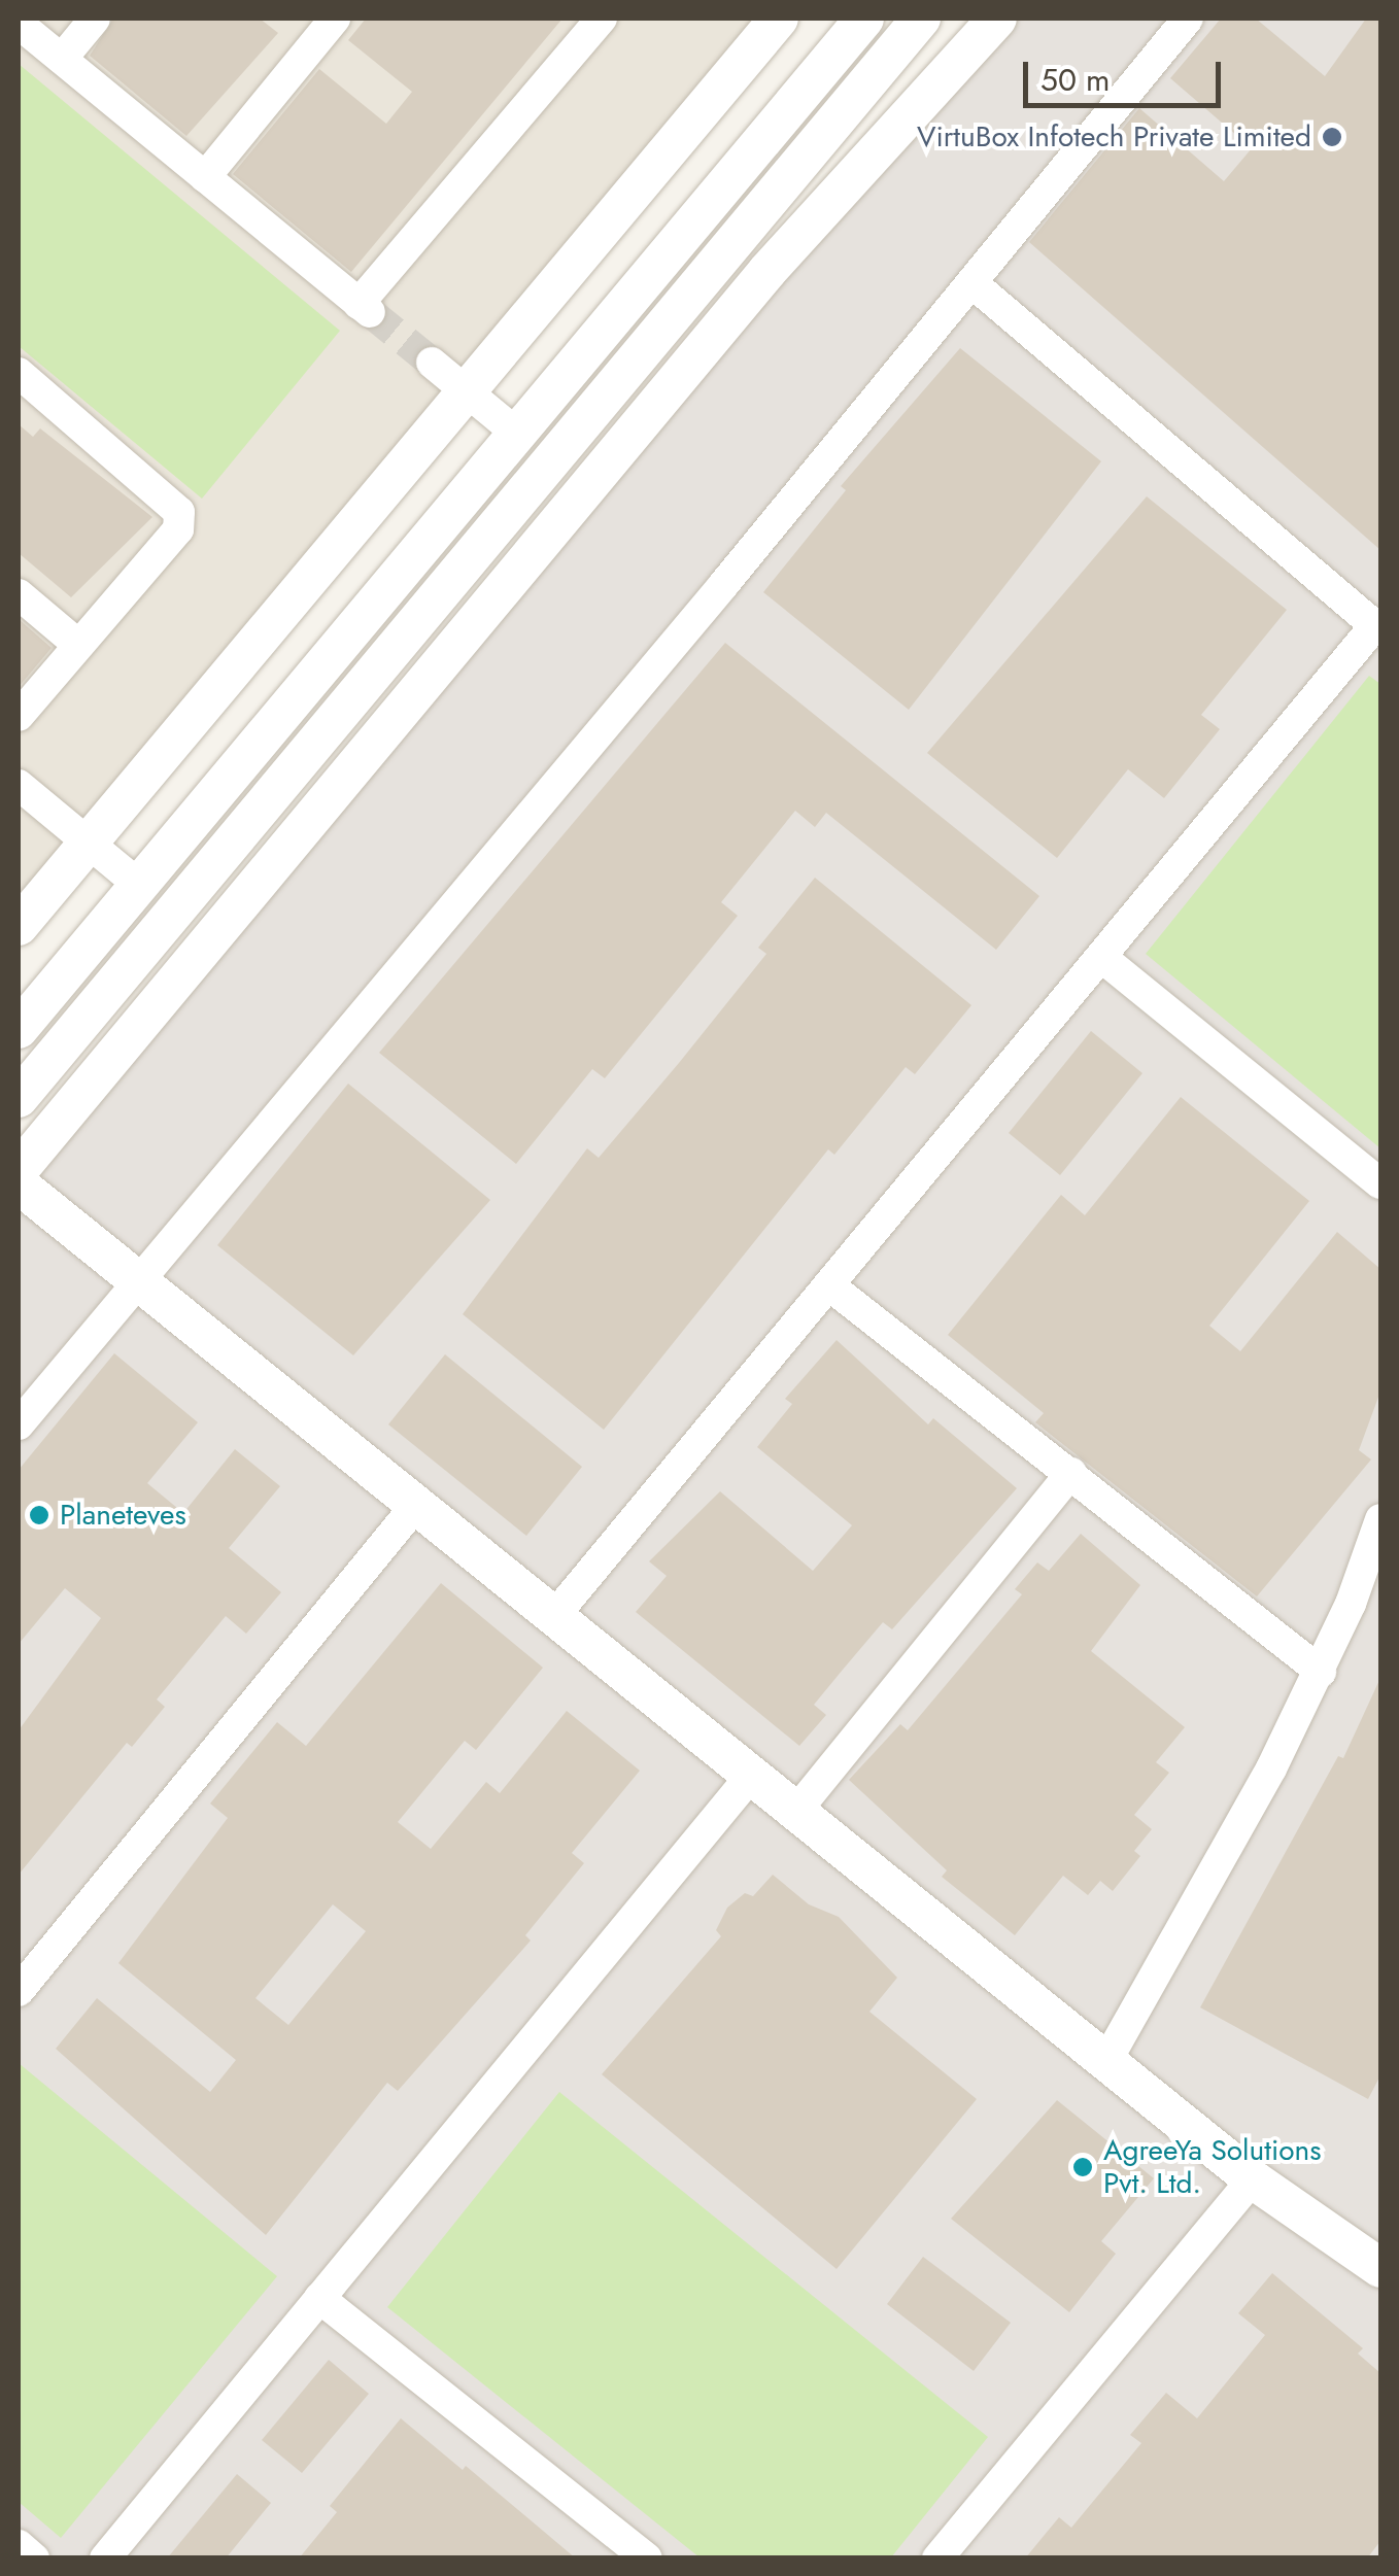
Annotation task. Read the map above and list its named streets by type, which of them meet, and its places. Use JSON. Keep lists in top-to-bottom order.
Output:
{
  "places": ["VirtuBox Infotech Private Limited", "Planeteves", "AgreeYa Solutions Pvt. Ltd."],
  "scale_bar": "50 m"
}
